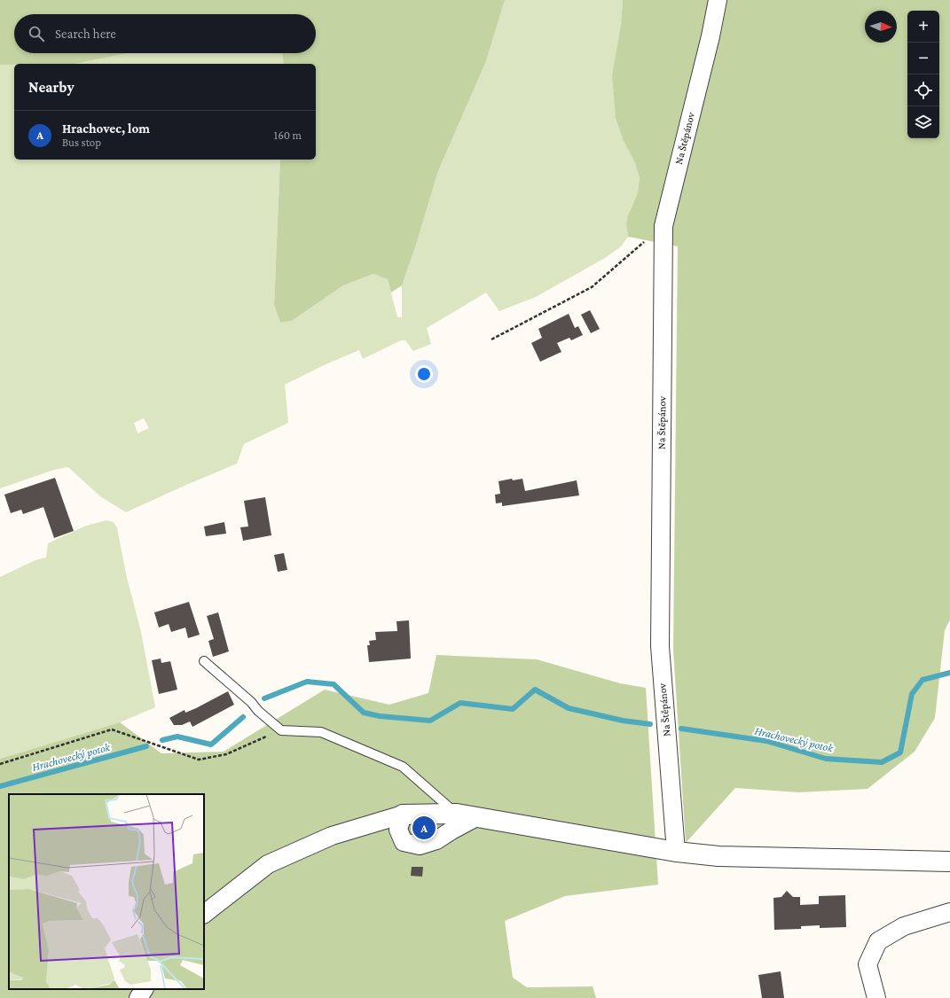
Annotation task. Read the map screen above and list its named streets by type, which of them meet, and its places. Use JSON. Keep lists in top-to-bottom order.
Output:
{
  "streets": {
    "street": ["Na Štěpánov"]
  },
  "water": ["Hrachovecký potok"],
  "north": "right",
  "page": {
    "map_buttons": ["+", "−"],
    "search": "Search here",
    "heading": "Nearby",
    "list": [
      {
        "mark": "A",
        "name": "Hrachovec, lom",
        "note": "Bus stop",
        "value": "160 m"
      }
    ],
    "pins": "A"
  }
}
